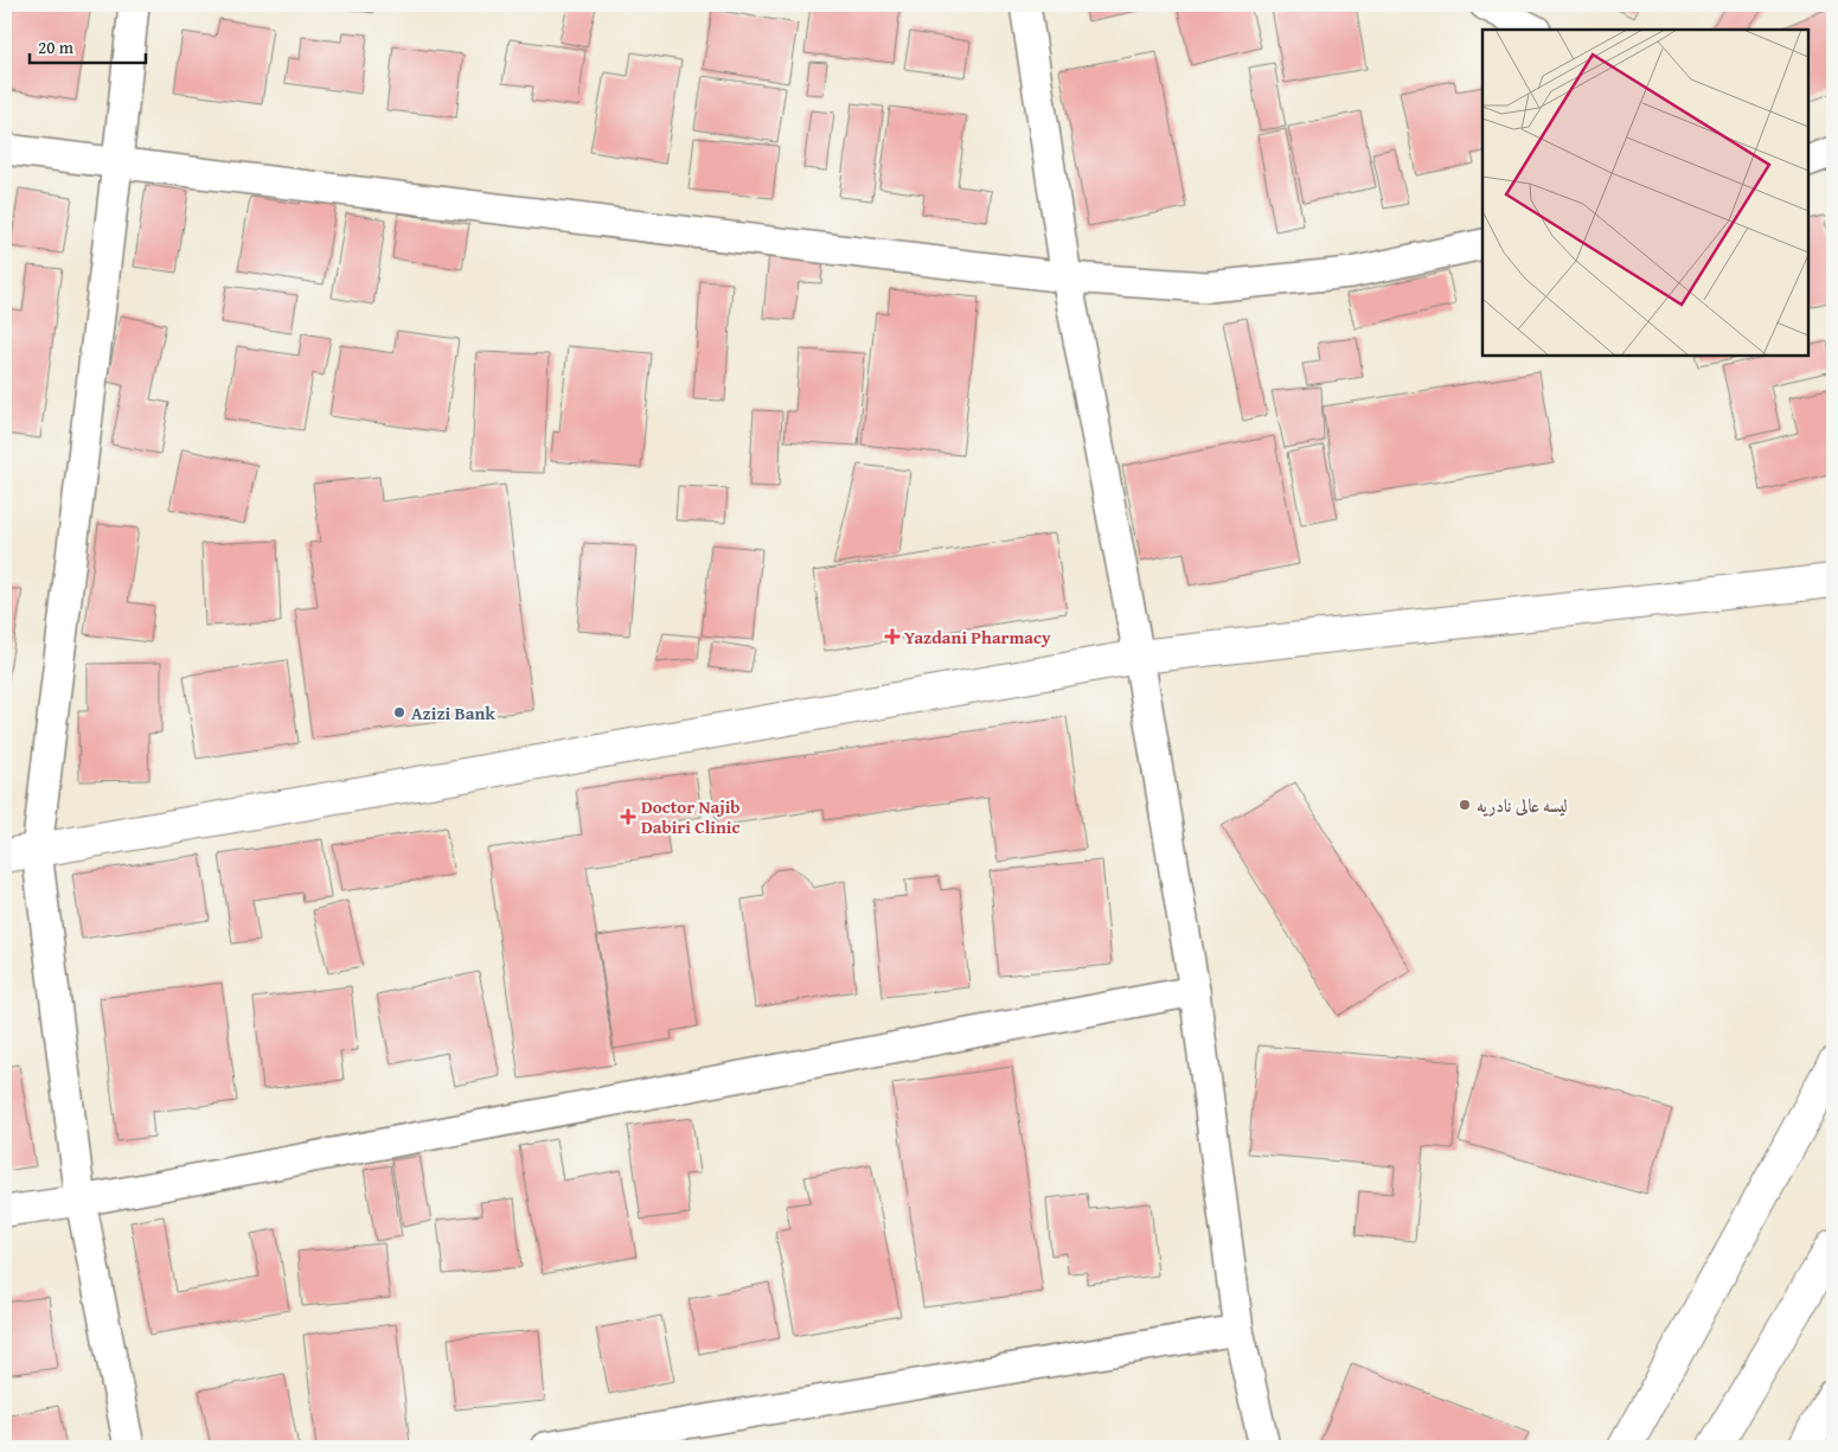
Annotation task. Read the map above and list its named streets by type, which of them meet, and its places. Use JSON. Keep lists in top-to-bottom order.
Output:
{
  "places": {
    "health": ["Yazdani Pharmacy", "Doctor Najib Dabiri Clinic"],
    "other": ["Azizi Bank", "لیسه عالی نادریه"]
  },
  "scale_bar": "20 m"
}
